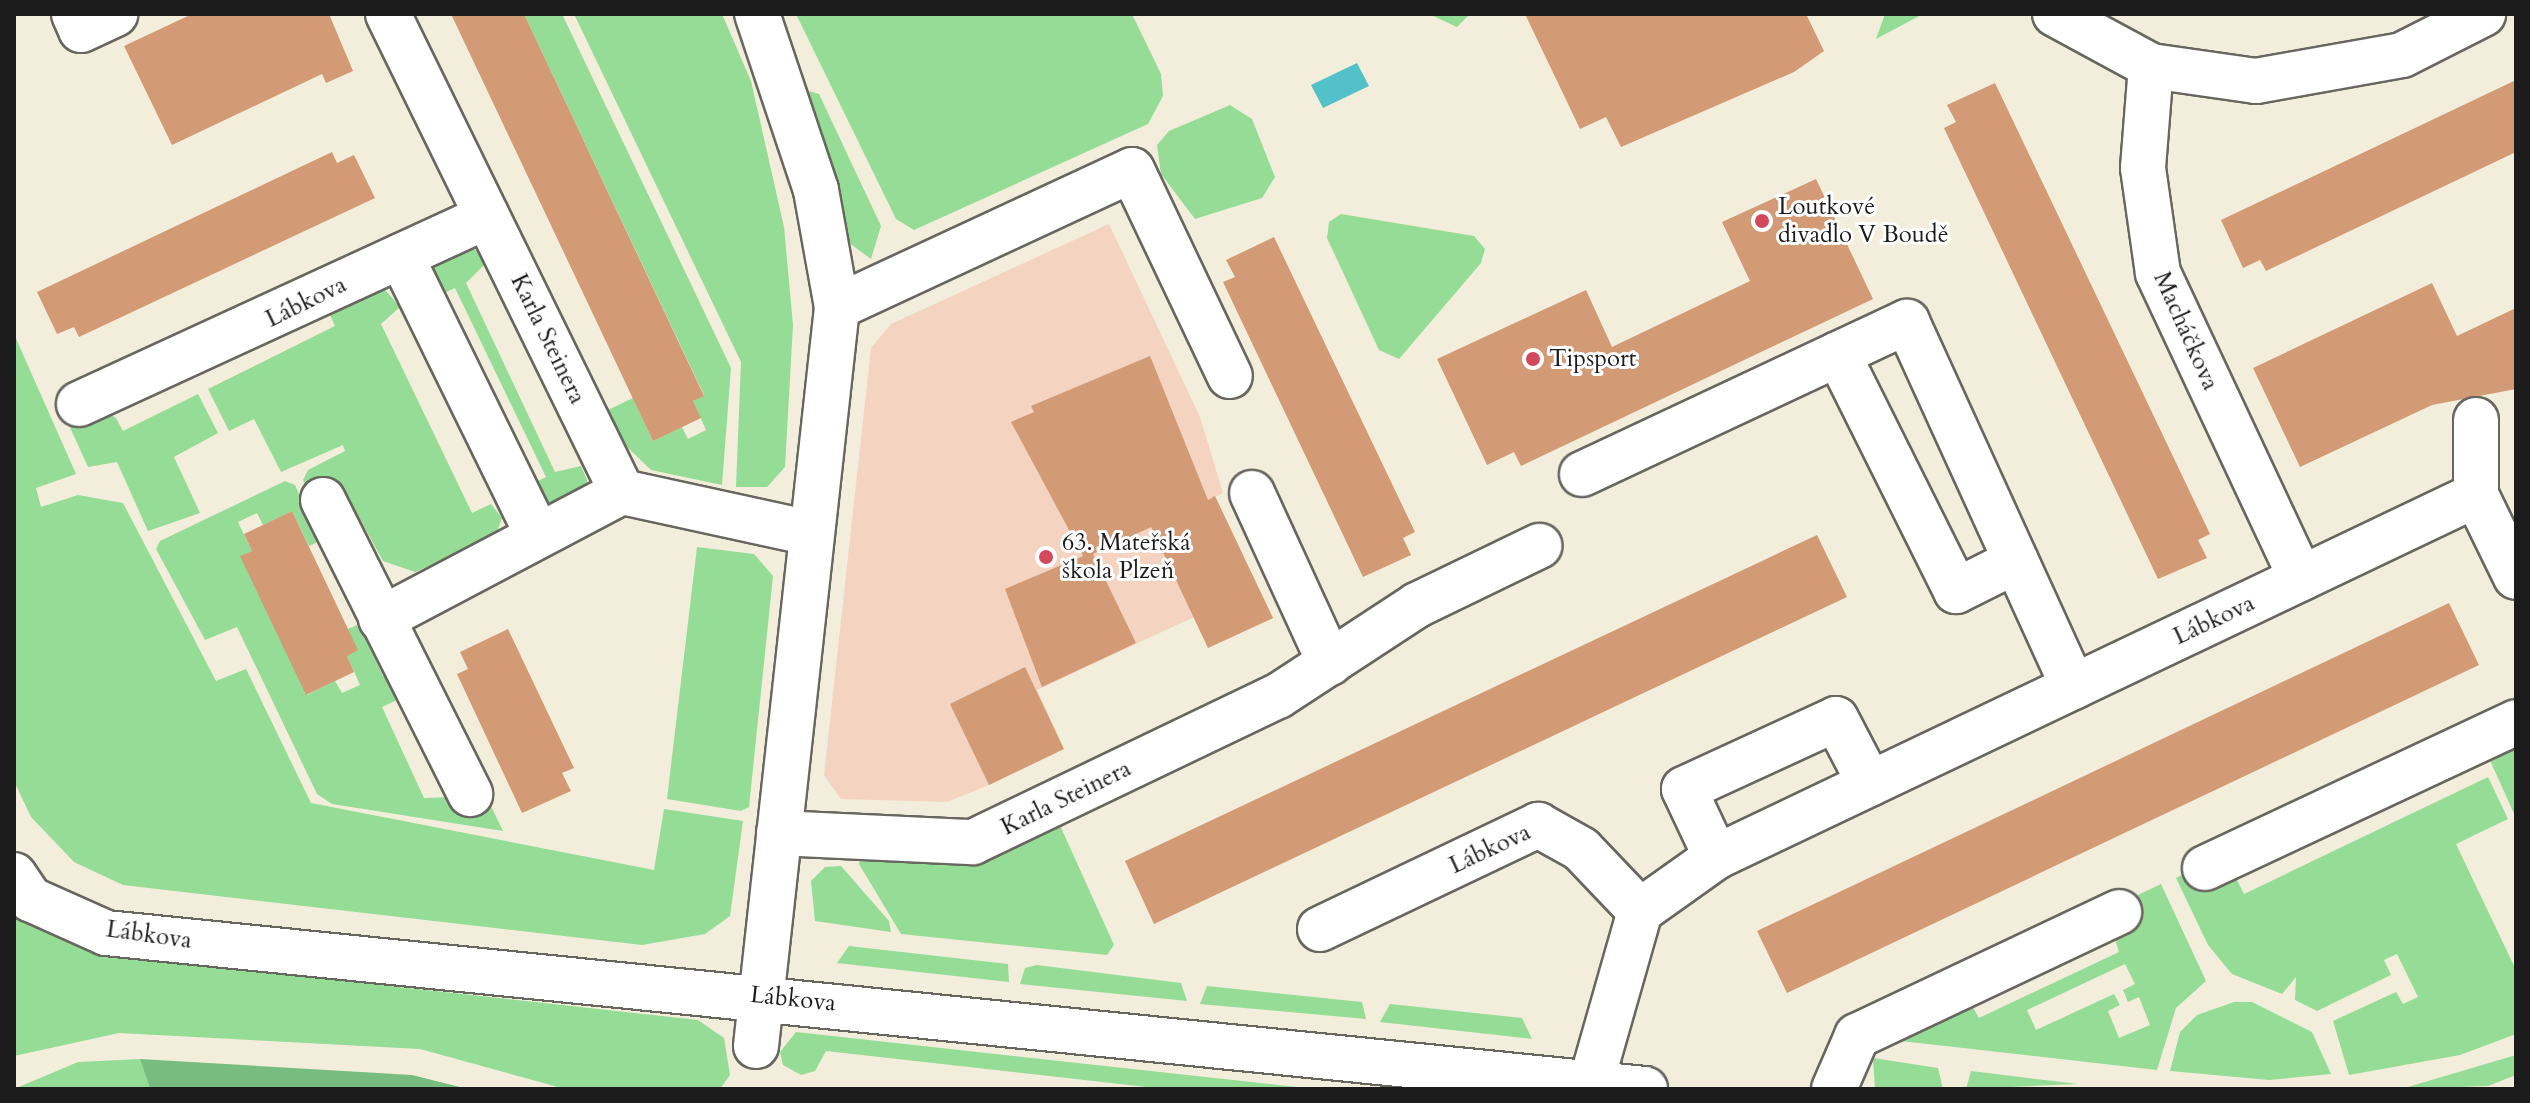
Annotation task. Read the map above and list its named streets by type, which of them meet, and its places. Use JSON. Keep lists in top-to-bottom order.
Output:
{
  "streets": {
    "street": ["Lábkova", "Macháčkova", "Karla Steinera"]
  },
  "crossings": [
    ["Lábkova", "Macháčkova"],
    ["Lábkova", "Karla Steinera"]
  ],
  "places": ["Loutkové divadlo V Boudě", "Tipsport", "63. Mateřská škola Plzeň"]
}
